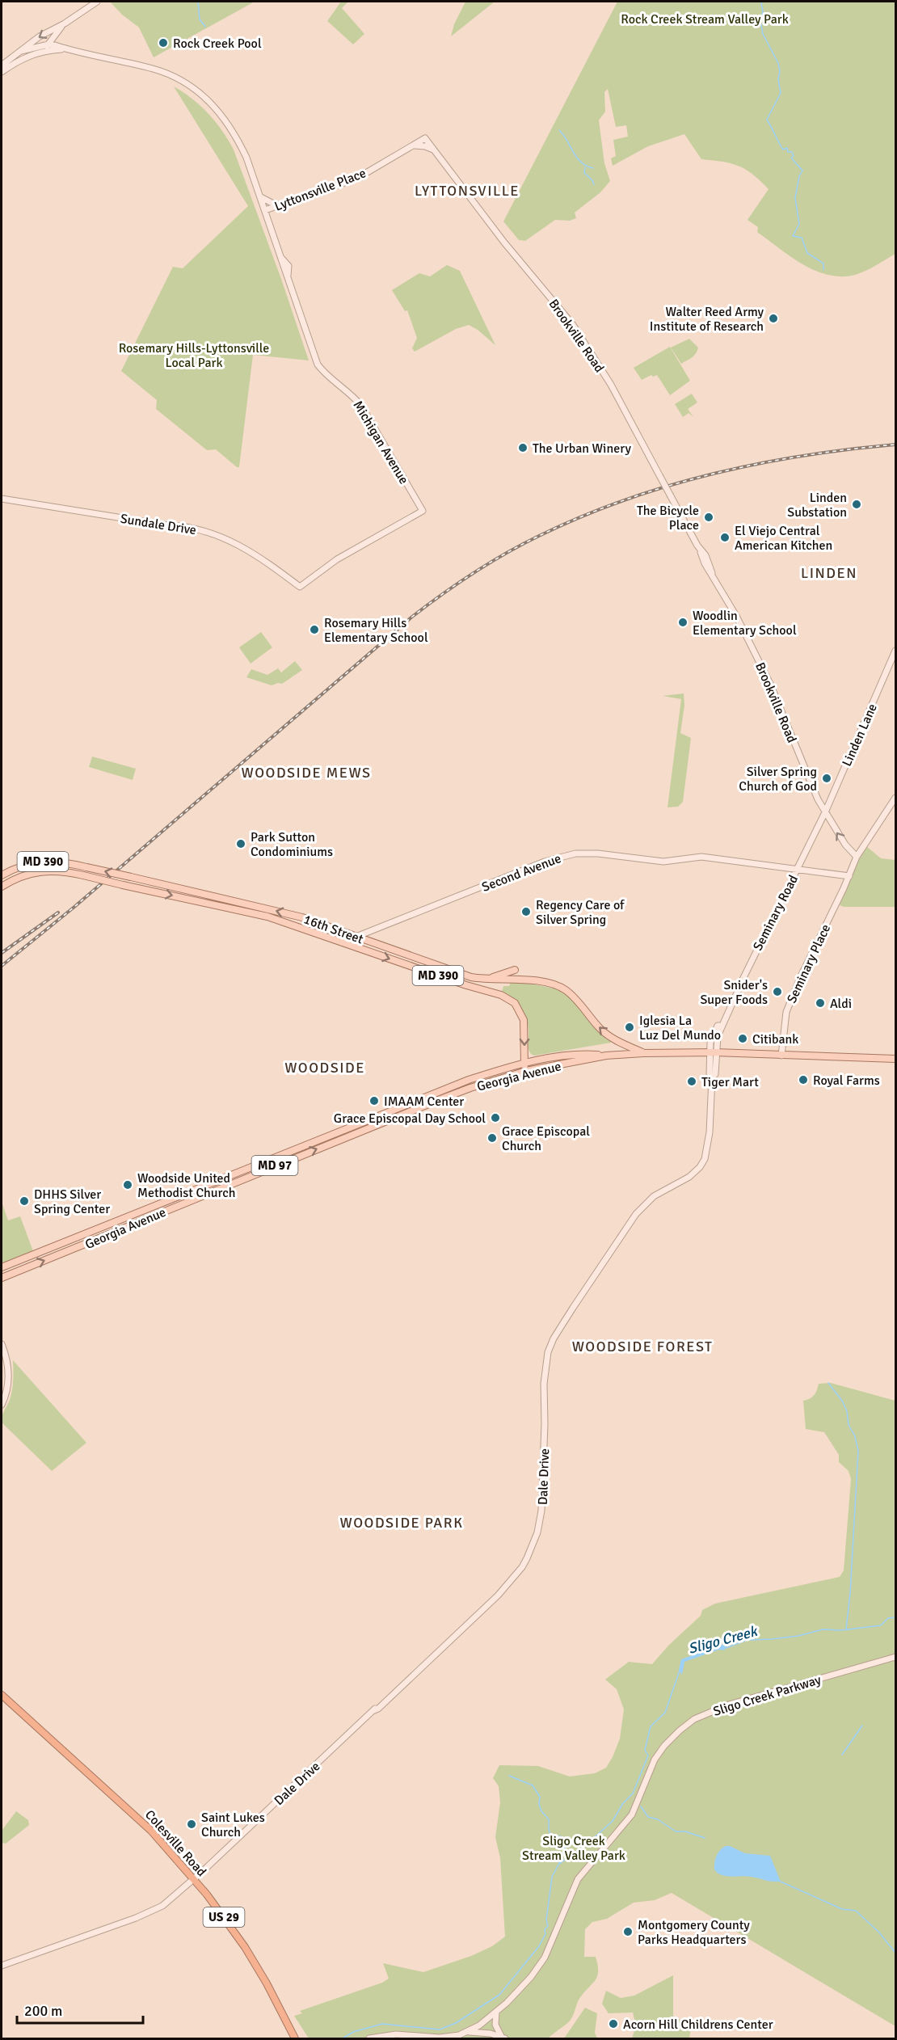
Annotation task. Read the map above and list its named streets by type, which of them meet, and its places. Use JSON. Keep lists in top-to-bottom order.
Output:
{
  "streets": {
    "highway": ["Colesville Road", "US 29"],
    "main road": [
      "MD 390",
      "16th Street",
      "Georgia Avenue",
      "MD 97"
    ],
    "street": [
      "Lyttonsville Place",
      "Brookville Road",
      "Michigan Avenue",
      "Sundale Drive",
      "Linden Lane",
      "Second Avenue",
      "Seminary Road",
      "Seminary Place",
      "Dale Drive",
      "Sligo Creek Parkway"
    ]
  },
  "crossings": [
    ["Lyttonsville Place", "Brookville Road"],
    ["Lyttonsville Place", "Michigan Avenue"],
    ["Brookville Road", "Linden Lane"],
    ["Michigan Avenue", "Sundale Drive"],
    ["Linden Lane", "Second Avenue"],
    ["Linden Lane", "Seminary Road"],
    ["Second Avenue", "Seminary Road"],
    ["Second Avenue", "16th Street"],
    ["Seminary Road", "Seminary Place"],
    ["Seminary Road", "Georgia Avenue"],
    ["Seminary Road", "Dale Drive"],
    ["16th Street", "Georgia Avenue"],
    ["Seminary Place", "Georgia Avenue"],
    ["Dale Drive", "Colesville Road"]
  ],
  "districts": [
    "LYTTONSVILLE",
    "LINDEN",
    "WOODSIDE MEWS",
    "WOODSIDE",
    "WOODSIDE FOREST",
    "WOODSIDE PARK"
  ],
  "water": ["Sligo Creek"],
  "parks": ["Rock Creek Stream Valley Park", "Rosemary Hills-Lyttonsville Local Park", "Sligo Creek Stream Valley Park"],
  "places": [
    "Rock Creek Pool",
    "Walter Reed Army Institute of Research",
    "The Urban Winery",
    "Linden Substation",
    "The Bicycle Place",
    "El Viejo Central American Kitchen",
    "Woodlin Elementary School",
    "Rosemary Hills Elementary School",
    "Silver Spring Church of God",
    "Park Sutton Condominiums",
    "Regency Care of Silver Spring",
    "Snider's Super Foods",
    "Aldi",
    "Iglesia La Luz Del Mundo",
    "Citibank",
    "Royal Farms",
    "Tiger Mart",
    "IMAAM Center",
    "Grace Episcopal Day School",
    "Grace Episcopal Church",
    "Woodside United Methodist Church",
    "DHHS Silver Spring Center",
    "Saint Lukes Church",
    "Montgomery County Parks Headquarters",
    "Acorn Hill Childrens Center"
  ],
  "scale_bar": "200 m"
}
